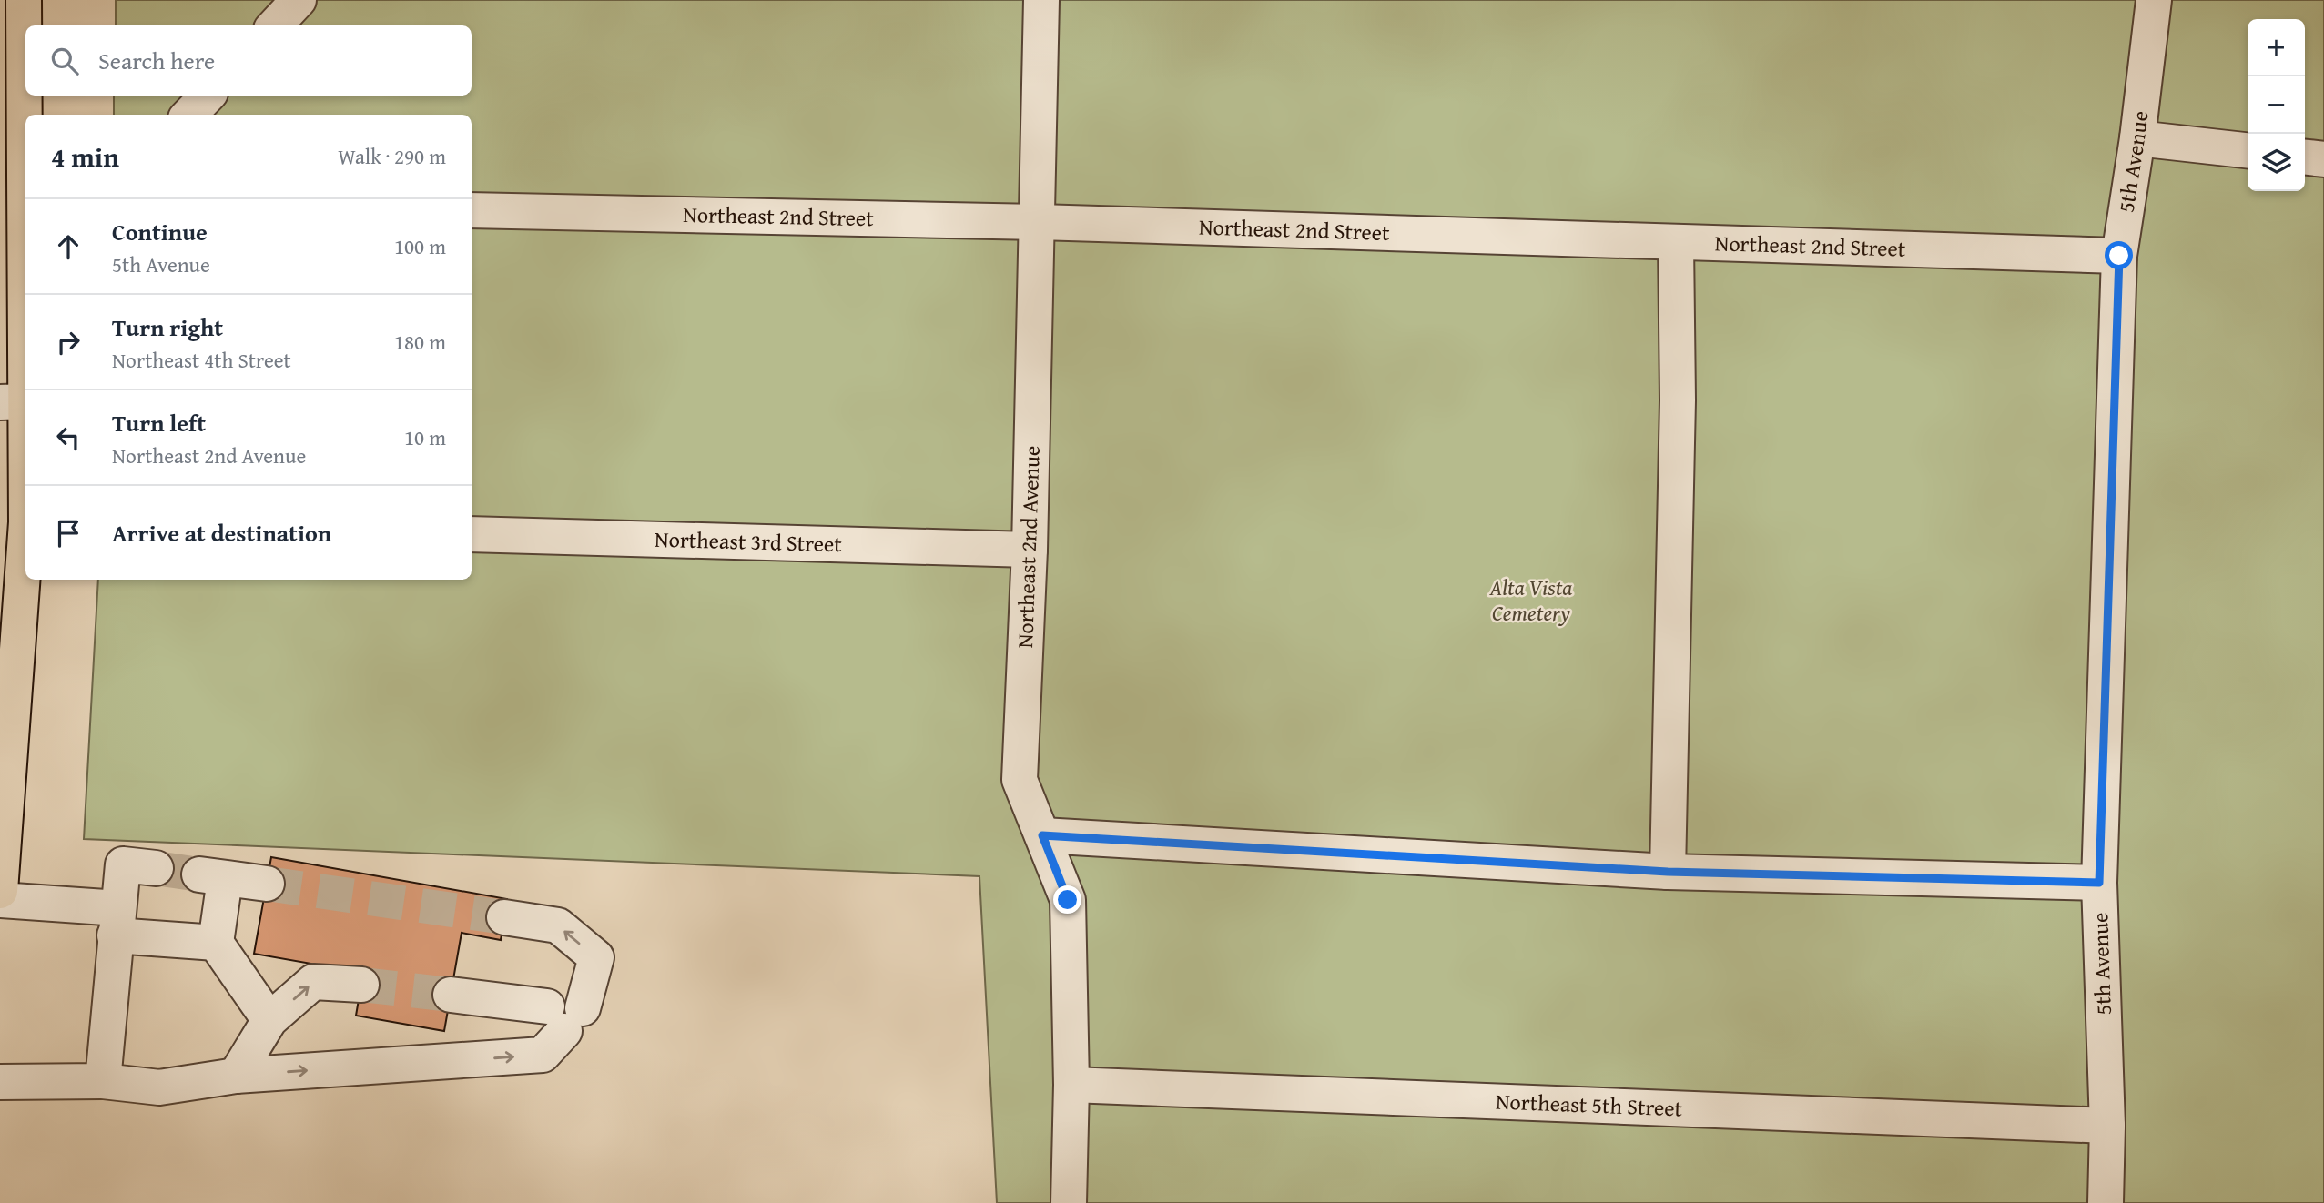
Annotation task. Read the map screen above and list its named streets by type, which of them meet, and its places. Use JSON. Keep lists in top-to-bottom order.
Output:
{
  "streets": {
    "street": [
      "5th Avenue",
      "Northeast 2nd Street",
      "Northeast 3rd Street",
      "Northeast 2nd Avenue",
      "Northeast 5th Street"
    ]
  },
  "crossings": [
    ["5th Avenue", "Northeast 2nd Street"],
    ["5th Avenue", "Northeast 5th Street"],
    ["Northeast 2nd Street", "Northeast 2nd Avenue"],
    ["Northeast 3rd Street", "Northeast 2nd Avenue"],
    ["Northeast 2nd Avenue", "Northeast 5th Street"]
  ],
  "parks": ["Alta Vista Cemetery"],
  "page": {
    "map_buttons": ["+", "−"],
    "search": "Search here",
    "heading": ["4 min", "Walk · 290 m"],
    "list": [
      ["Continue", "5th Avenue", "100 m"],
      ["Turn right", "Northeast 4th Street", "180 m"],
      ["Turn left", "Northeast 2nd Avenue", "10 m"],
      "Arrive at destination"
    ]
  }
}
